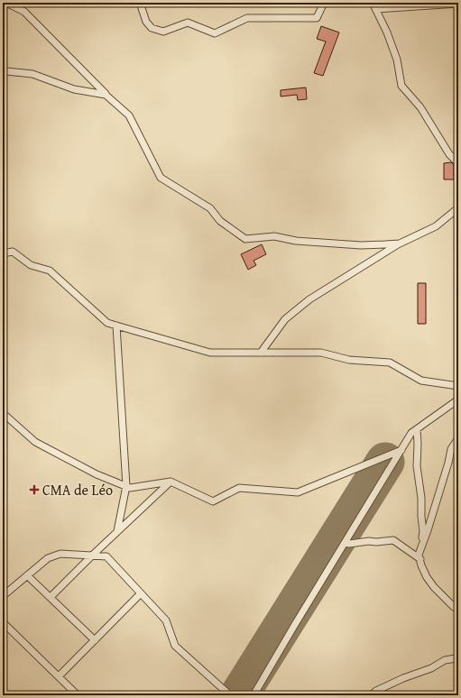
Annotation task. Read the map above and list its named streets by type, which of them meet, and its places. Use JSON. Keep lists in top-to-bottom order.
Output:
{
  "places": {
    "health": ["CMA de Léo"]
  }
}
